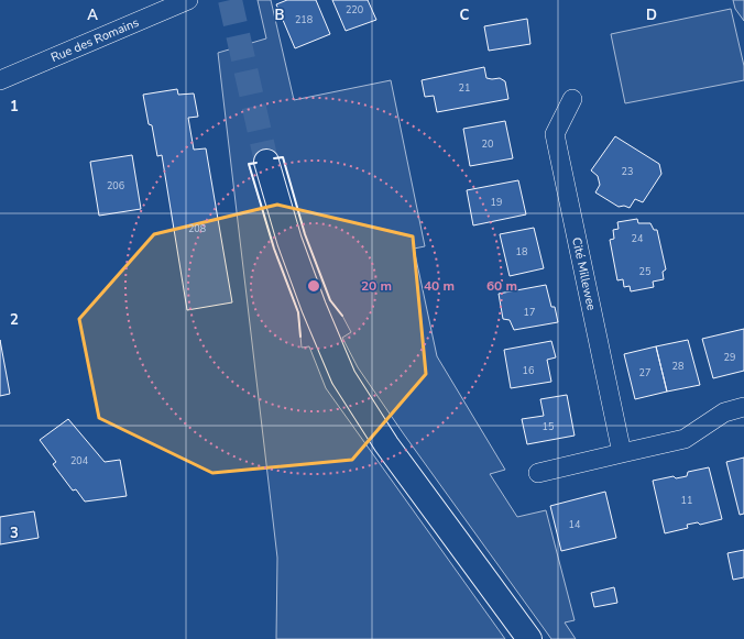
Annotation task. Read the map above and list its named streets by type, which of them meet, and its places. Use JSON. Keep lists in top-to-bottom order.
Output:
{
  "streets": {
    "street": ["Rue des Romains", "Cité Millewee"]
  },
  "house_numbers": [
    "220",
    "218",
    "21",
    "20",
    "23",
    "206",
    "19",
    "208",
    "24",
    "18",
    "25",
    "17",
    "29",
    "28",
    "16",
    "27",
    "15",
    "204",
    "11",
    "14"
  ],
  "grid": {
    "columns": [
      "A",
      "B",
      "C",
      "D"
    ],
    "rows": ["1", "2", "3"]
  },
  "rings": ["20 m", "40 m", "60 m"]
}
